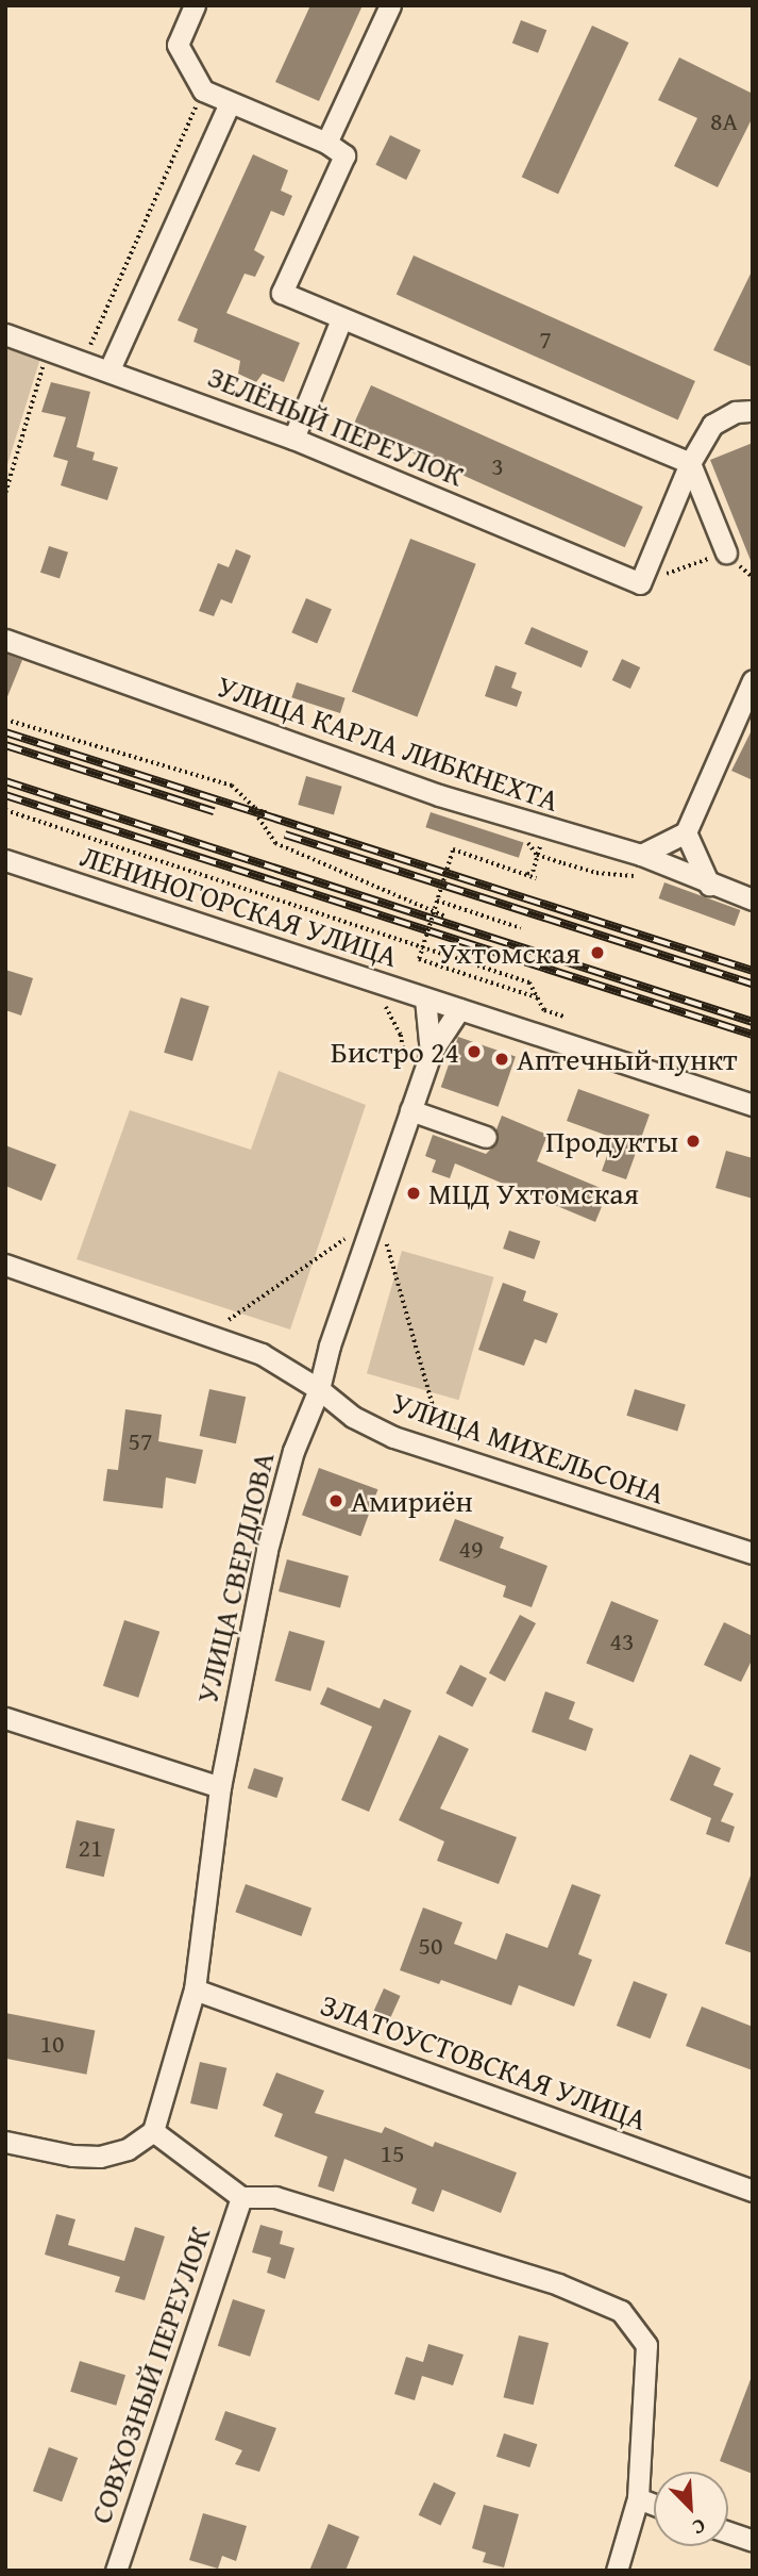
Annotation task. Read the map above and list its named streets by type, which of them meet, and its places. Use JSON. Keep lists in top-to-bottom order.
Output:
{
  "streets": {
    "street": [
      "ЗЕЛЁНЫЙ ПЕРЕУЛОК",
      "УЛИЦА КАРЛА ЛИБКНЕХТА",
      "ЛЕНИНОГОРСКАЯ УЛИЦА",
      "УЛИЦА МИХЕЛЬСОНА",
      "УЛИЦА СВЕРДЛОВА",
      "ЗЛАТОУСТОВСКАЯ УЛИЦА",
      "СОВХОЗНЫЙ ПЕРЕУЛОК"
    ]
  },
  "crossings": [
    ["ЛЕНИНОГОРСКАЯ УЛИЦА", "УЛИЦА СВЕРДЛОВА"],
    ["УЛИЦА МИХЕЛЬСОНА", "УЛИЦА СВЕРДЛОВА"],
    ["УЛИЦА СВЕРДЛОВА", "ЗЛАТОУСТОВСКАЯ УЛИЦА"]
  ],
  "places": [
    "Ухтомская",
    "Бистро 24",
    "Аптечный пункт",
    "Продукты",
    "МЦД Ухтомская",
    "Амириён"
  ],
  "house_numbers": [
    "8А",
    "7",
    "3",
    "57",
    "49",
    "43",
    "21",
    "50",
    "10",
    "15"
  ],
  "north": "bottom right"
}
